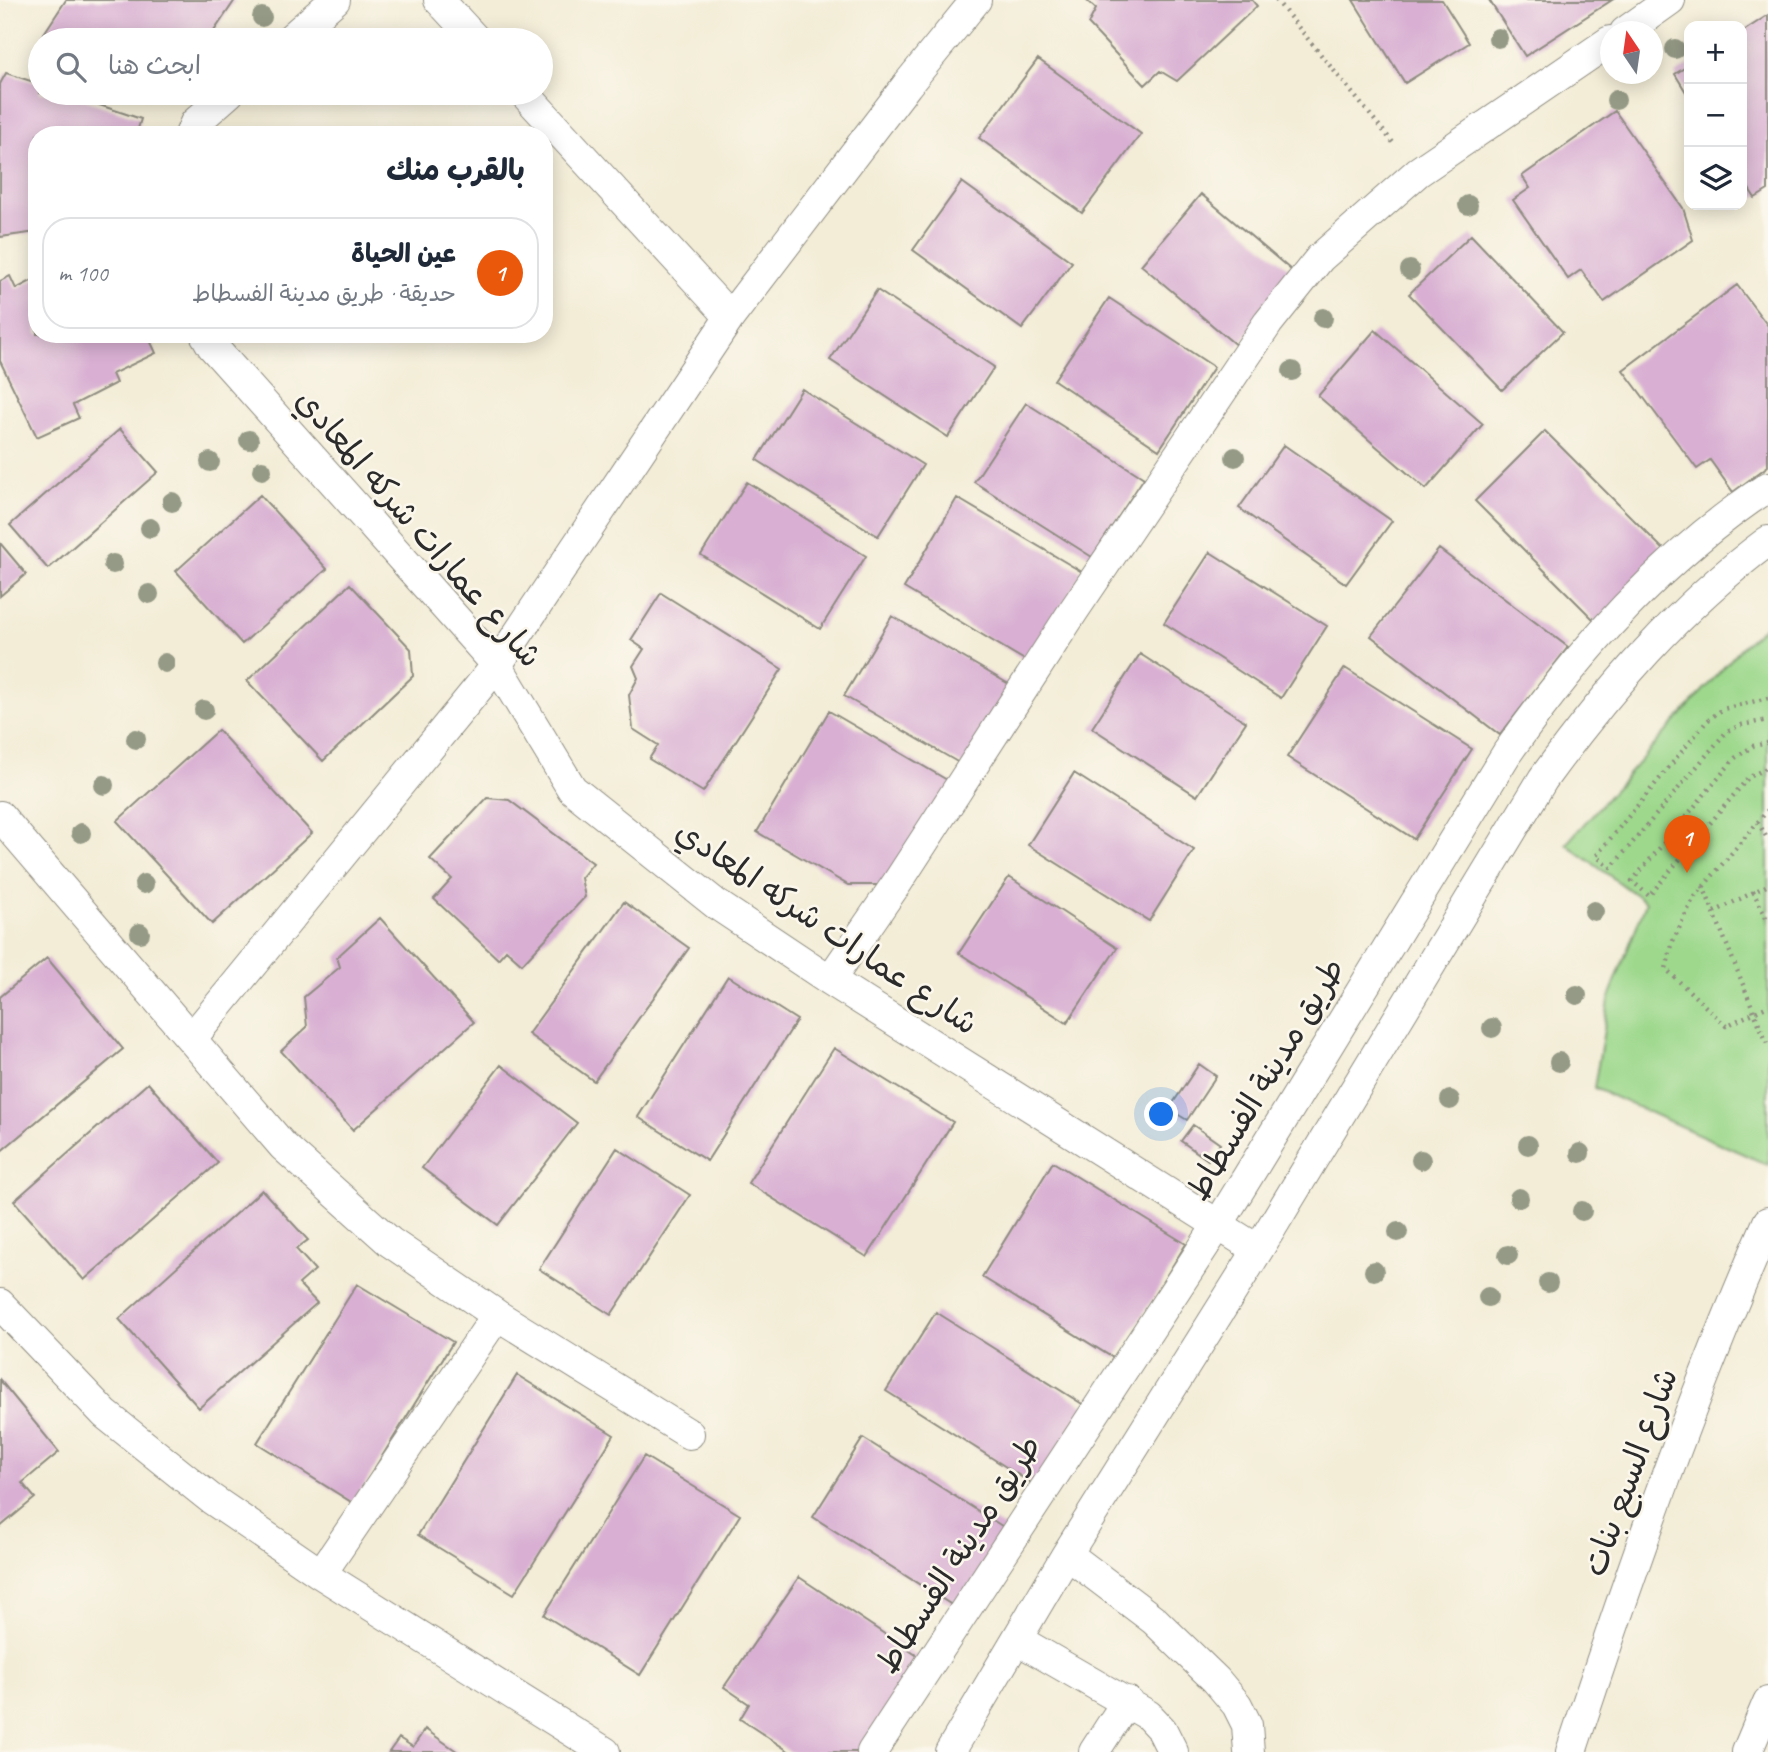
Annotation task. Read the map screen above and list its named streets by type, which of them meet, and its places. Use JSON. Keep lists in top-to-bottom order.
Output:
{
  "streets": {
    "street": ["شارع عمارات شركه المعادي", "طريق مدينة الفسطاط", "شارع السبع بنات"]
  },
  "crossings": [
    ["شارع عمارات شركه المعادي", "طريق مدينة الفسطاط"]
  ],
  "north": "top",
  "page": {
    "map_buttons": ["+", "−"],
    "search": "ابحث هنا",
    "heading": "بالقرب منك",
    "list": [
      {
        "mark": "1",
        "name": "عين الحياة",
        "note": "حديقة · طريق مدينة الفسطاط",
        "value": "100 m"
      }
    ],
    "pins": "1"
  }
}
